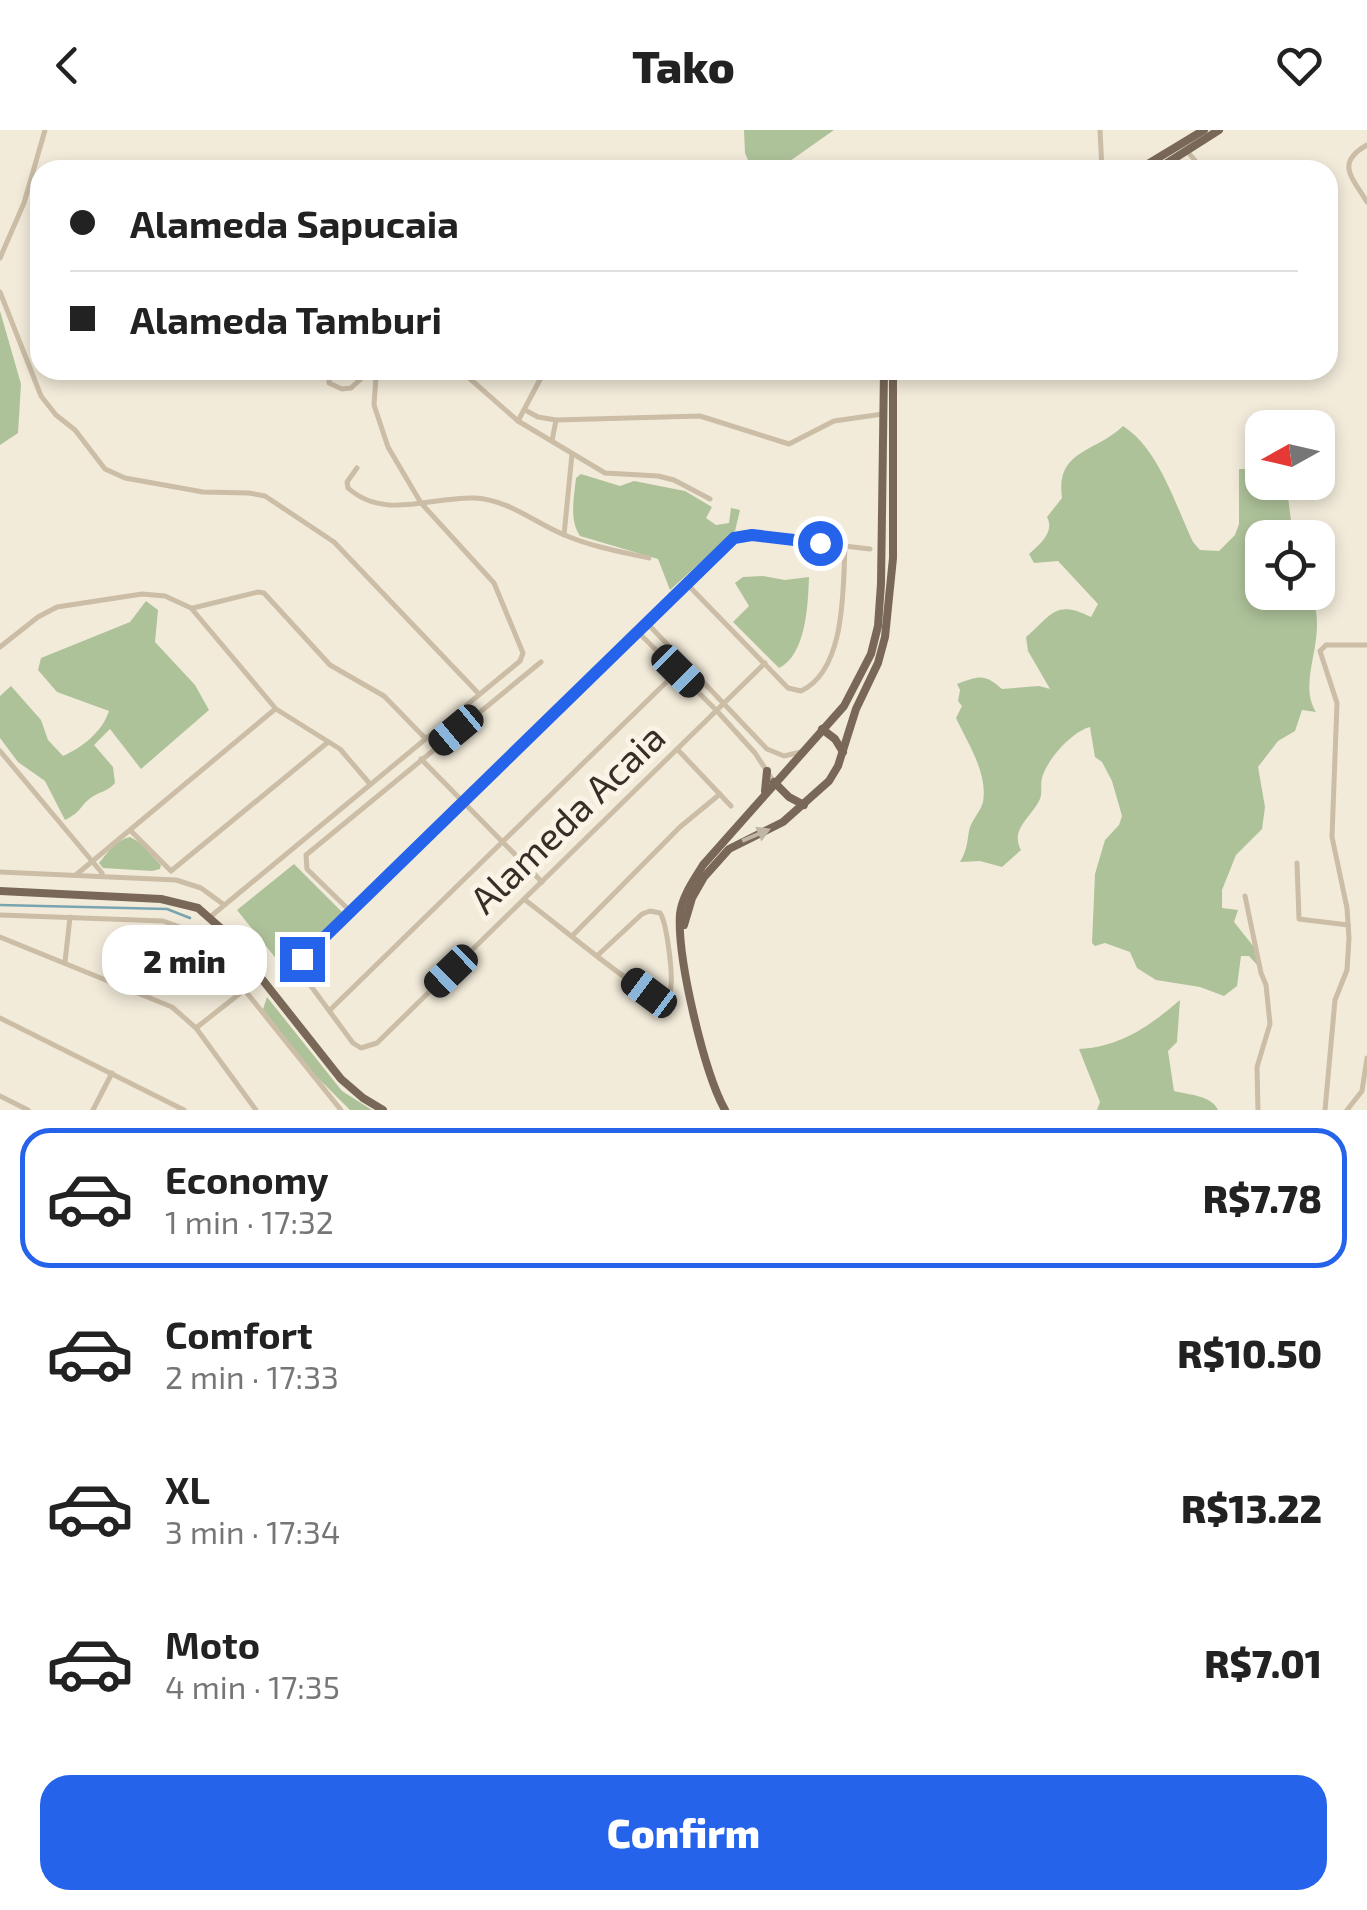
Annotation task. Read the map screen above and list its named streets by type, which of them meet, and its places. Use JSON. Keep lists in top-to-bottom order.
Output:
{
  "streets": {
    "street": ["Alameda Acaia"]
  },
  "north": "left",
  "page": {
    "header": "Tako",
    "banner": ["Alameda Sapucaia", "Alameda Tamburi"],
    "bubble": "2 min",
    "list": [
      {
        "name": "Economy",
        "note": "1 min · 17:32",
        "value": "R$7.78"
      },
      {
        "name": "Comfort",
        "note": "2 min · 17:33",
        "value": "R$10.50"
      },
      {
        "name": "XL",
        "note": "3 min · 17:34",
        "value": "R$13.22"
      },
      {
        "name": "Moto",
        "note": "4 min · 17:35",
        "value": "R$7.01"
      }
    ],
    "buttons": "Confirm"
  }
}
